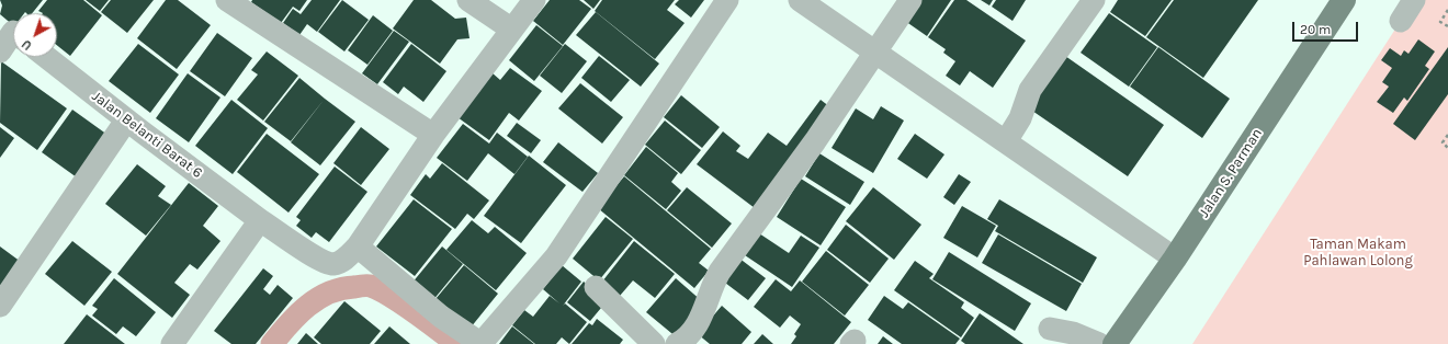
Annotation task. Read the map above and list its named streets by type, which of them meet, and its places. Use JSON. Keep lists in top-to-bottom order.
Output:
{
  "streets": {
    "main road": ["Jalan S. Parman"],
    "street": ["Jalan Belanti Barat 6"]
  },
  "parks": ["Taman Makam Pahlawan Lolong"],
  "scale_bar": "20 m",
  "north": "bottom left"
}
